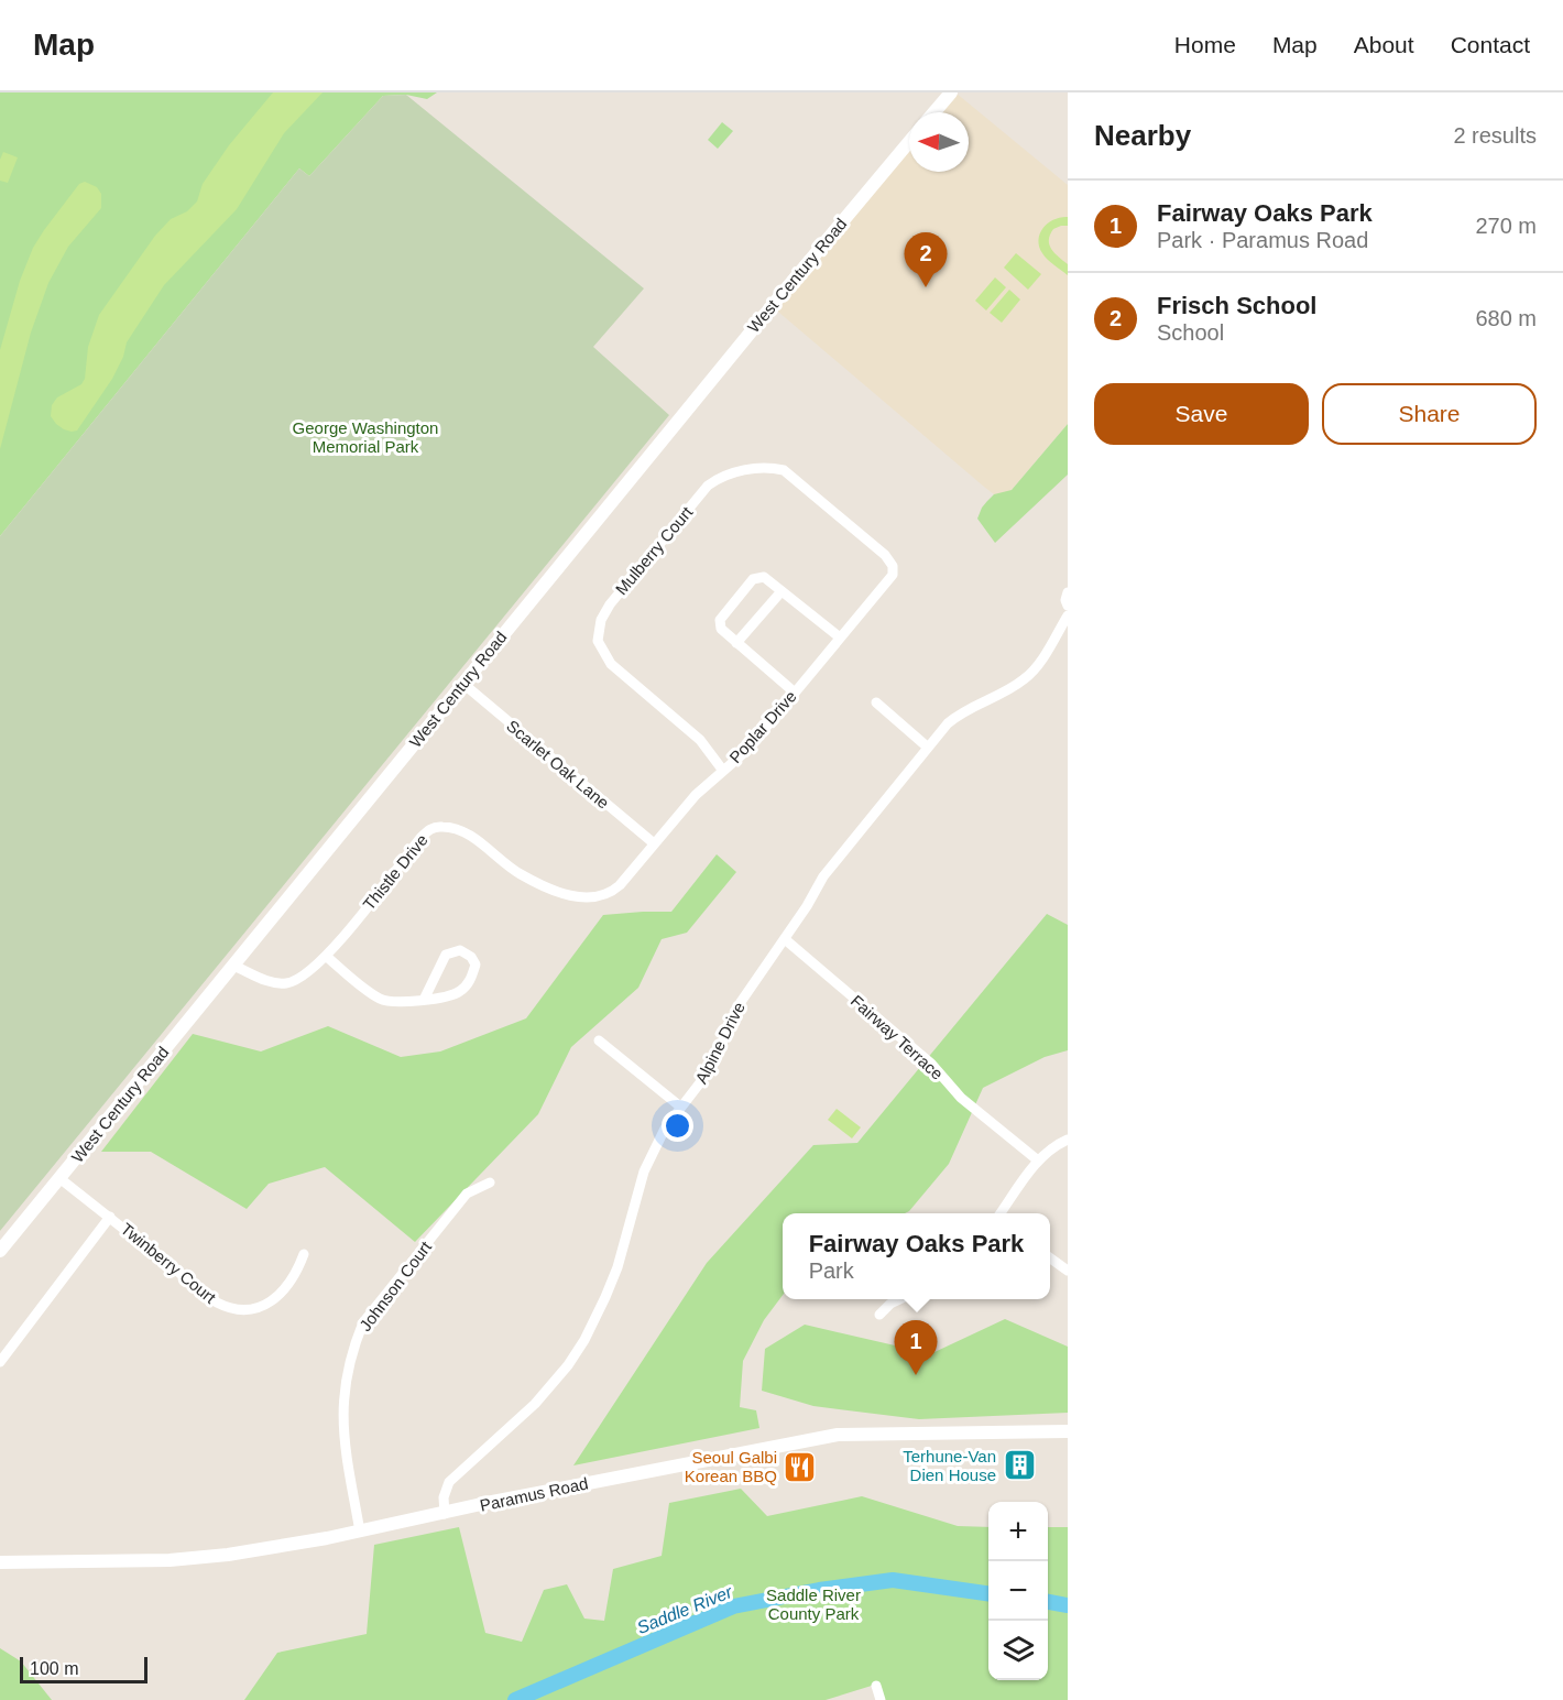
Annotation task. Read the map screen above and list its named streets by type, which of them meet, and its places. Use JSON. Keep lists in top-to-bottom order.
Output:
{
  "streets": {
    "main road": ["West Century Road", "Paramus Road"],
    "street": [
      "Mulberry Court",
      "Poplar Drive",
      "Scarlet Oak Lane",
      "Thistle Drive",
      "Fairway Terrace",
      "Alpine Drive",
      "Twinberry Court",
      "Johnson Court"
    ]
  },
  "crossings": [
    ["West Century Road", "Scarlet Oak Lane"],
    ["West Century Road", "Thistle Drive"],
    ["West Century Road", "Twinberry Court"],
    ["Mulberry Court", "Poplar Drive"],
    ["Poplar Drive", "Scarlet Oak Lane"],
    ["Poplar Drive", "Thistle Drive"],
    ["Fairway Terrace", "Alpine Drive"],
    ["Alpine Drive", "Paramus Road"],
    ["Johnson Court", "Paramus Road"]
  ],
  "water": ["Saddle River"],
  "parks": ["George Washington Memorial Park", "Saddle River County Park"],
  "places": {
    "building": ["Terhune-Van Dien House"],
    "restaurant": ["Seoul Galbi Korean BBQ"]
  },
  "scale_bar": "100 m",
  "north": "left",
  "page": {
    "header": "Map",
    "nav": [
      "Home",
      "Map",
      "About",
      "Contact"
    ],
    "heading": ["Nearby", "2 results"],
    "list": [
      {
        "mark": "1",
        "name": "Fairway Oaks Park",
        "note": "Park · Paramus Road",
        "value": "270 m"
      },
      {
        "mark": "2",
        "name": "Frisch School",
        "note": "School",
        "value": "680 m"
      }
    ],
    "pins": ["2", "1"],
    "buttons": ["Save", "Share"],
    "popup": ["Fairway Oaks Park", "Park"],
    "map_buttons": ["+", "−"],
    "scale": "100 m"
  }
}
